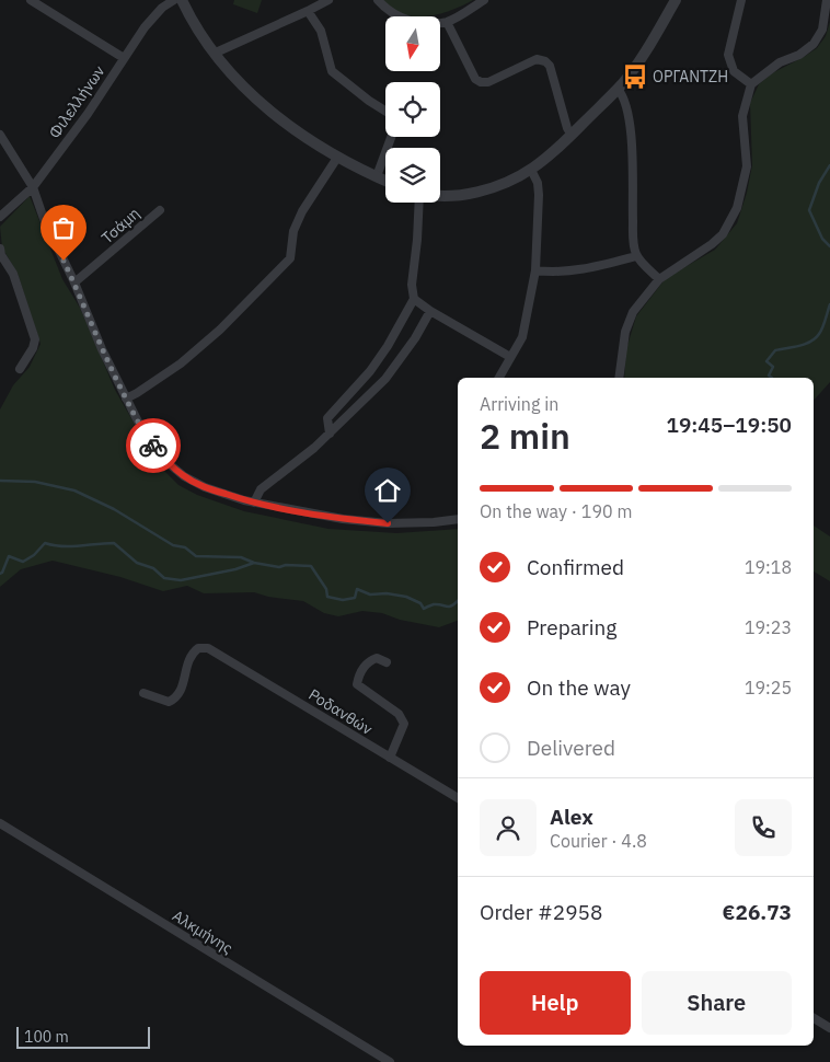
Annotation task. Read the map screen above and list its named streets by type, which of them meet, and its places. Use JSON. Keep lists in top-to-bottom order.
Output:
{
  "streets": {
    "street": [
      "Φιλελλήνων",
      "Τσάμη",
      "Ροδανθών",
      "Αλκμήνης"
    ]
  },
  "places": {
    "bus stop": ["ΟΡΓΑΝΤΖΗ"]
  },
  "scale_bar": "100 m",
  "north": "bottom",
  "page": {
    "heading": ["2 min", "Arriving in", "19:45–19:50"],
    "panel": [
      "Alex",
      "Courier · 4.8",
      "Order #2958",
      "€26.73"
    ],
    "bar": "On the way · 190 m",
    "list": [
      ["Confirmed", "19:18"],
      ["Preparing", "19:23"],
      ["On the way", "19:25"],
      "Delivered"
    ],
    "buttons": ["Help", "Share"],
    "scale": "100 m"
  }
}
